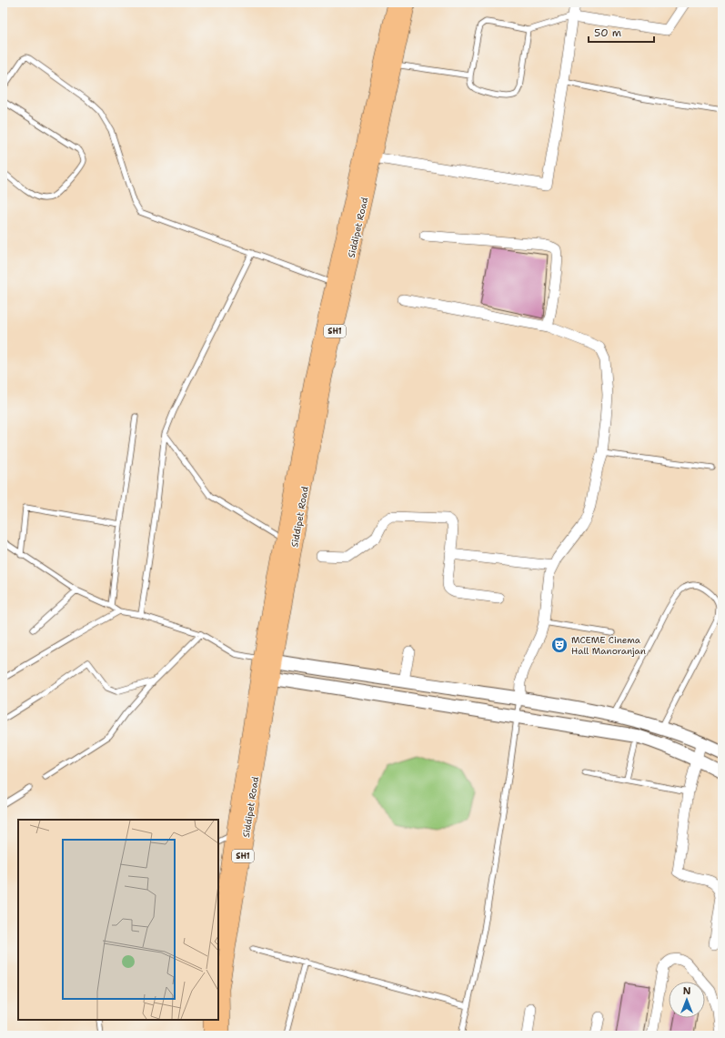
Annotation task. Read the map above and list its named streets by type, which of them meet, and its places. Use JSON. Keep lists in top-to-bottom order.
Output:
{
  "streets": {
    "main road": ["Siddipet Road", "SH1"]
  },
  "places": {
    "theatre": ["MCEME Cinema Hall Manoranjan"]
  },
  "scale_bar": "50 m",
  "north": "top"
}
